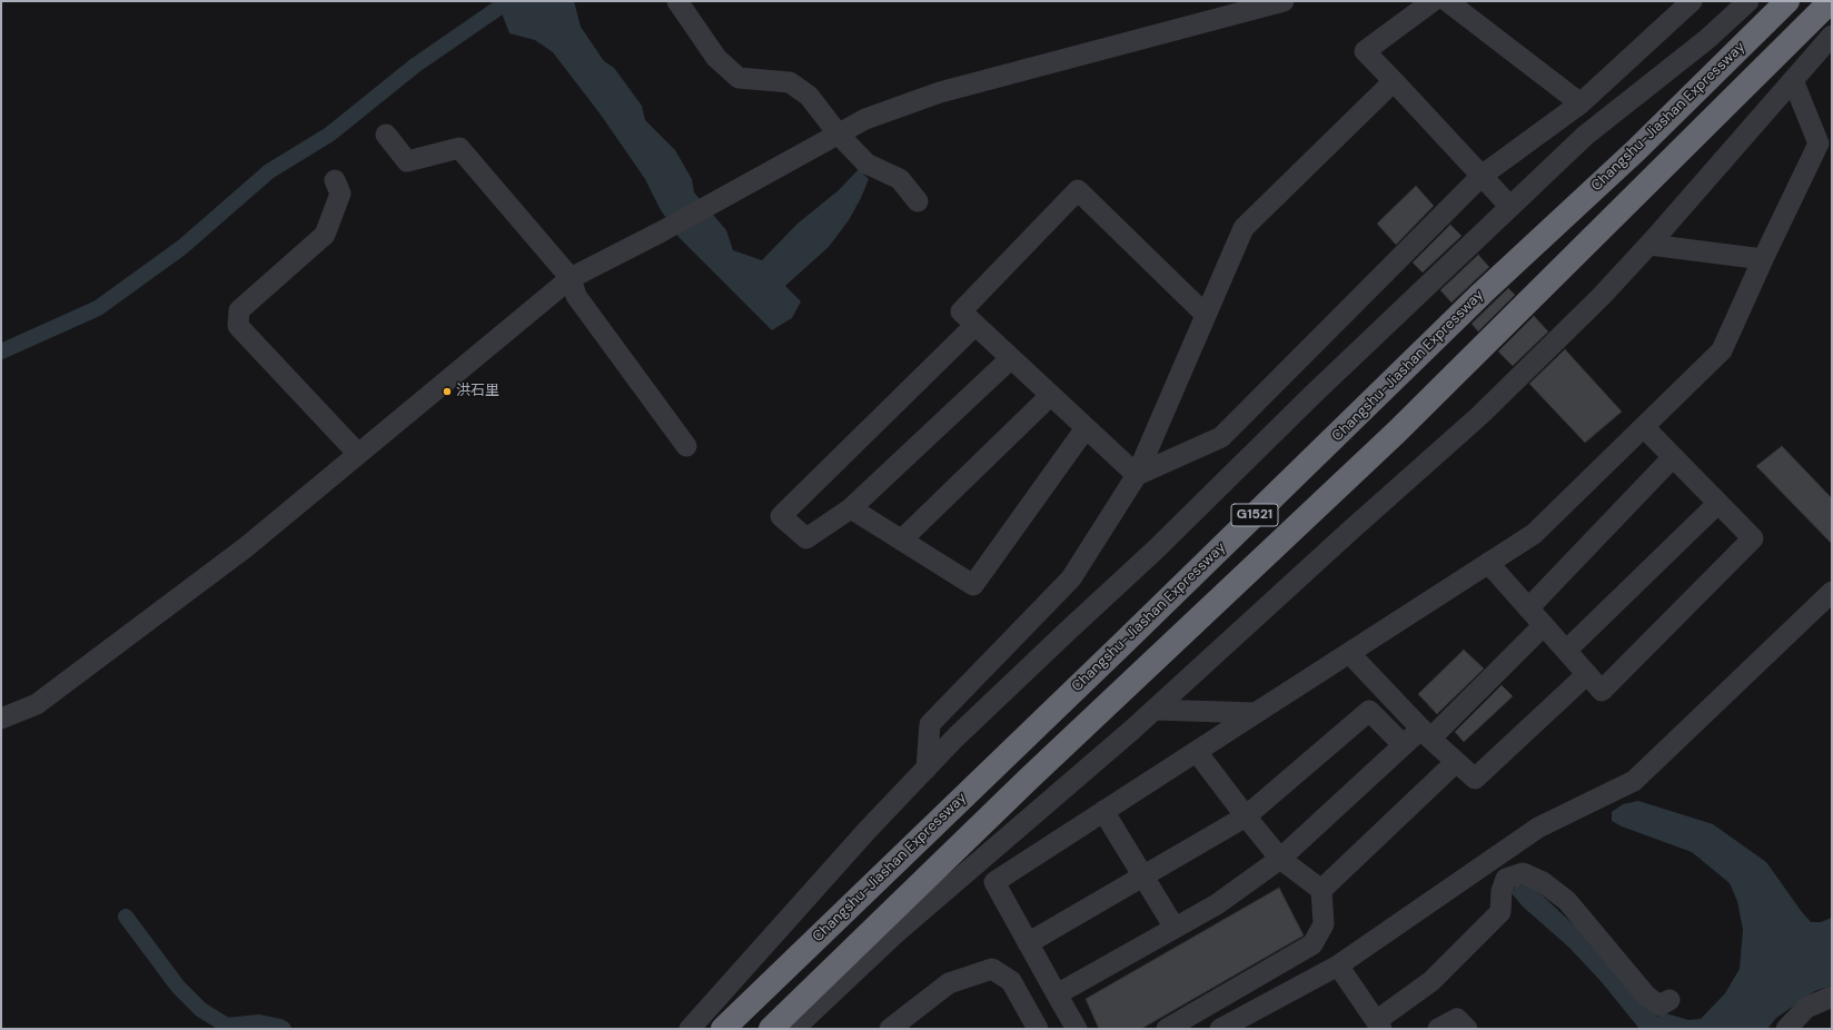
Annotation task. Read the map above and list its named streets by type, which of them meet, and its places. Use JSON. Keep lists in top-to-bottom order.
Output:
{
  "streets": {
    "highway": ["Changshu-Jiashan Expressway", "G1521"]
  },
  "places": ["洪石里"]
}
